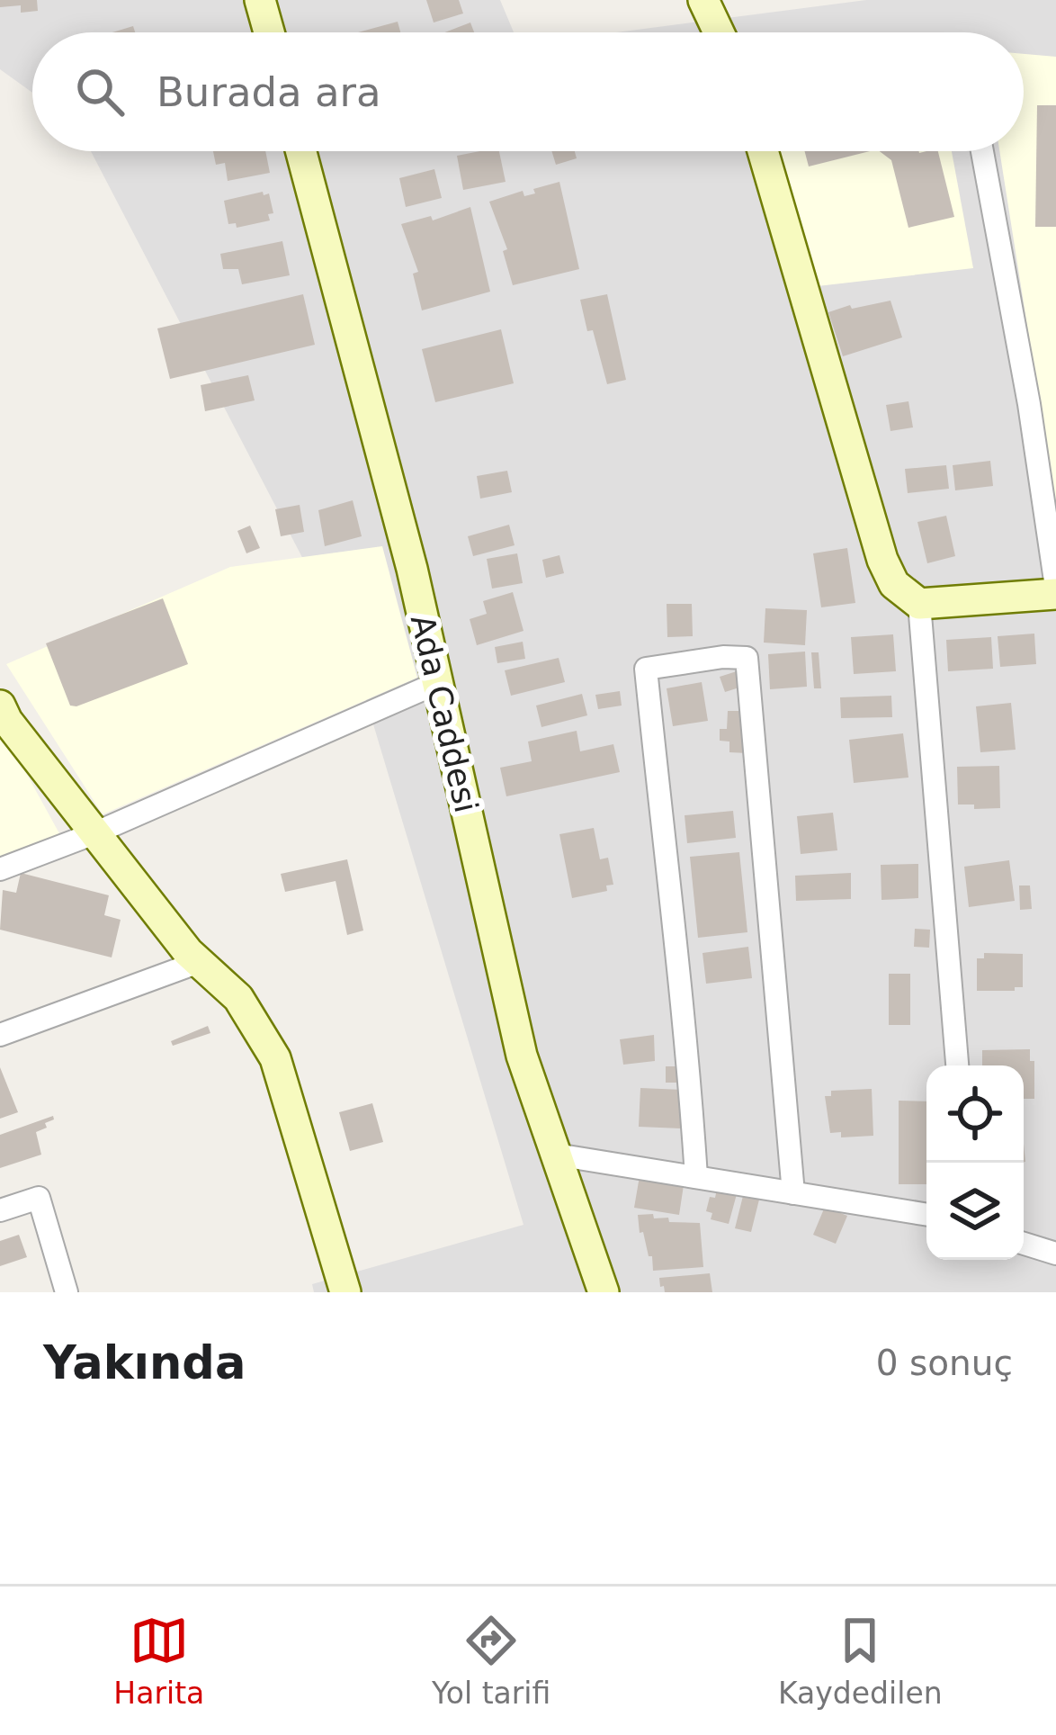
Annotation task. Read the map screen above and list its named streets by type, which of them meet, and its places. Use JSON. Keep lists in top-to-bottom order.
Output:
{
  "streets": {
    "main road": ["Ada Caddesi"]
  },
  "page": {
    "search": "Burada ara",
    "heading": ["Yakında", "0 sonuç"],
    "nav": ["Harita", "Yol tarifi", "Kaydedilen"]
  }
}
